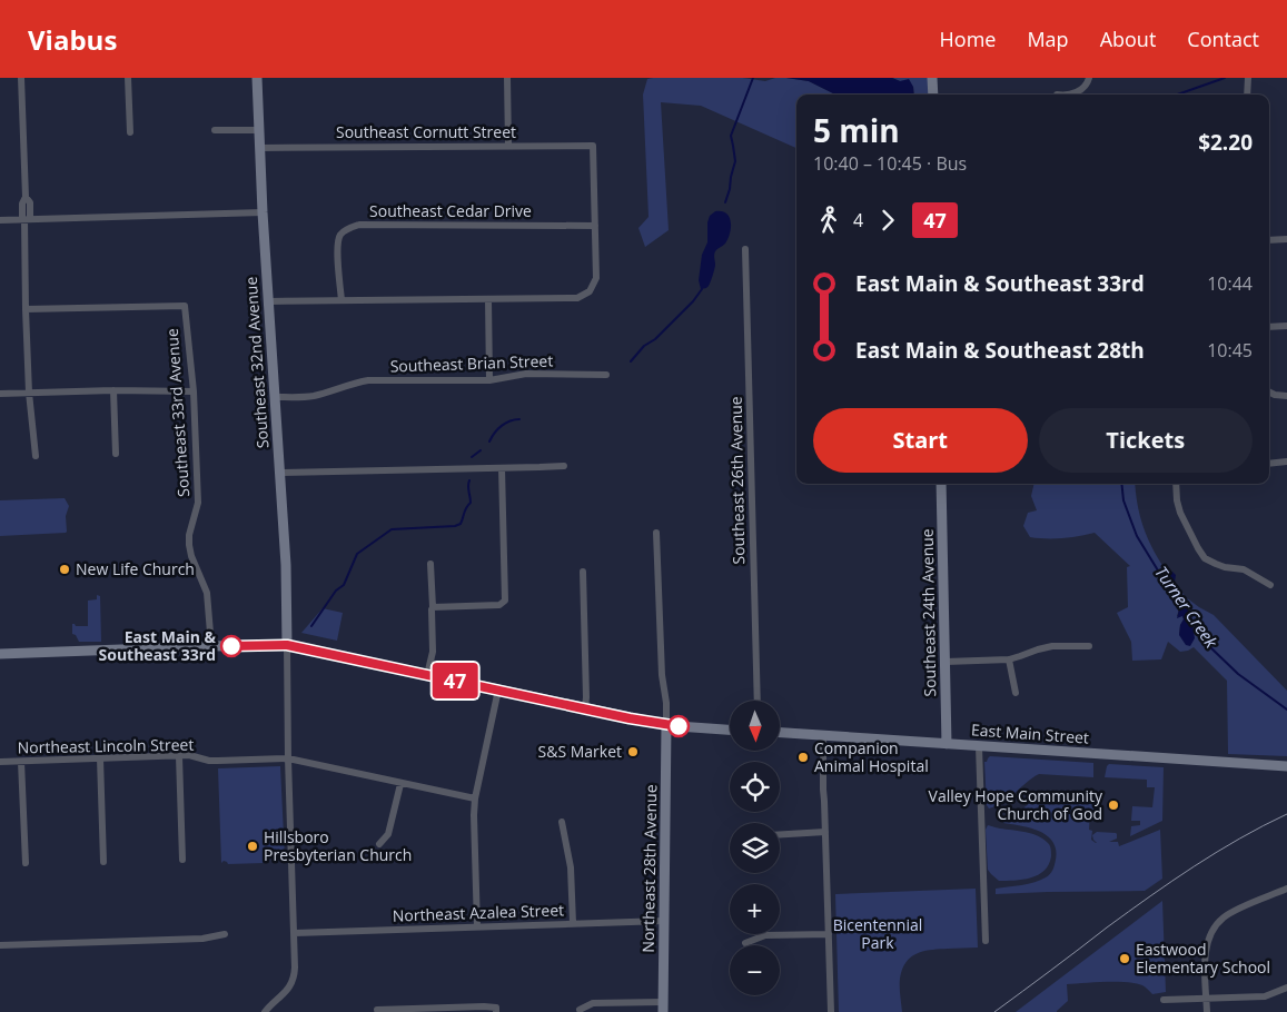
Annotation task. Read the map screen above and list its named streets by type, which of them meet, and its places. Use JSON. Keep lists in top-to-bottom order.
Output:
{
  "streets": {
    "main road": [
      "Southeast 32nd Avenue",
      "Southeast 24th Avenue",
      "East Main Street",
      "Northeast 28th Avenue"
    ],
    "street": [
      "Southeast Cornutt Street",
      "Southeast Cedar Drive",
      "Southeast Brian Street",
      "Southeast 33rd Avenue",
      "Southeast 26th Avenue",
      "Northeast Lincoln Street",
      "Northeast Azalea Street"
    ]
  },
  "crossings": [
    ["Southeast Cornutt Street", "Southeast Cedar Drive"],
    ["Southeast Cornutt Street", "Southeast 32nd Avenue"],
    ["Southeast 32nd Avenue", "Southeast Brian Street"],
    ["Southeast 24th Avenue", "East Main Street"],
    ["Northeast 28th Avenue", "Northeast Azalea Street"]
  ],
  "water": ["Turner Creek"],
  "parks": ["Bicentennial Park"],
  "places": [
    "New Life Church",
    "East Main & Southeast 33rd",
    "S&S Market",
    "Companion Animal Hospital",
    "Valley Hope Community Church of God",
    "Hillsboro Presbyterian Church",
    "Eastwood Elementary School"
  ],
  "lines": ["bus line 47"],
  "north": "bottom",
  "page": {
    "header": "Viabus",
    "nav": [
      "Home",
      "Map",
      "About",
      "Contact"
    ],
    "on_map": "47",
    "heading": ["5 min", "10:40 – 10:45 · Bus", "$2.20"],
    "legs": ["4", "47"],
    "list": [
      {
        "name": "East Main & Southeast 33rd",
        "value": "10:44"
      },
      {
        "name": "East Main & Southeast 28th",
        "value": "10:45"
      }
    ],
    "buttons": ["Start", "Tickets"],
    "map_buttons": ["+", "−"]
  }
}
